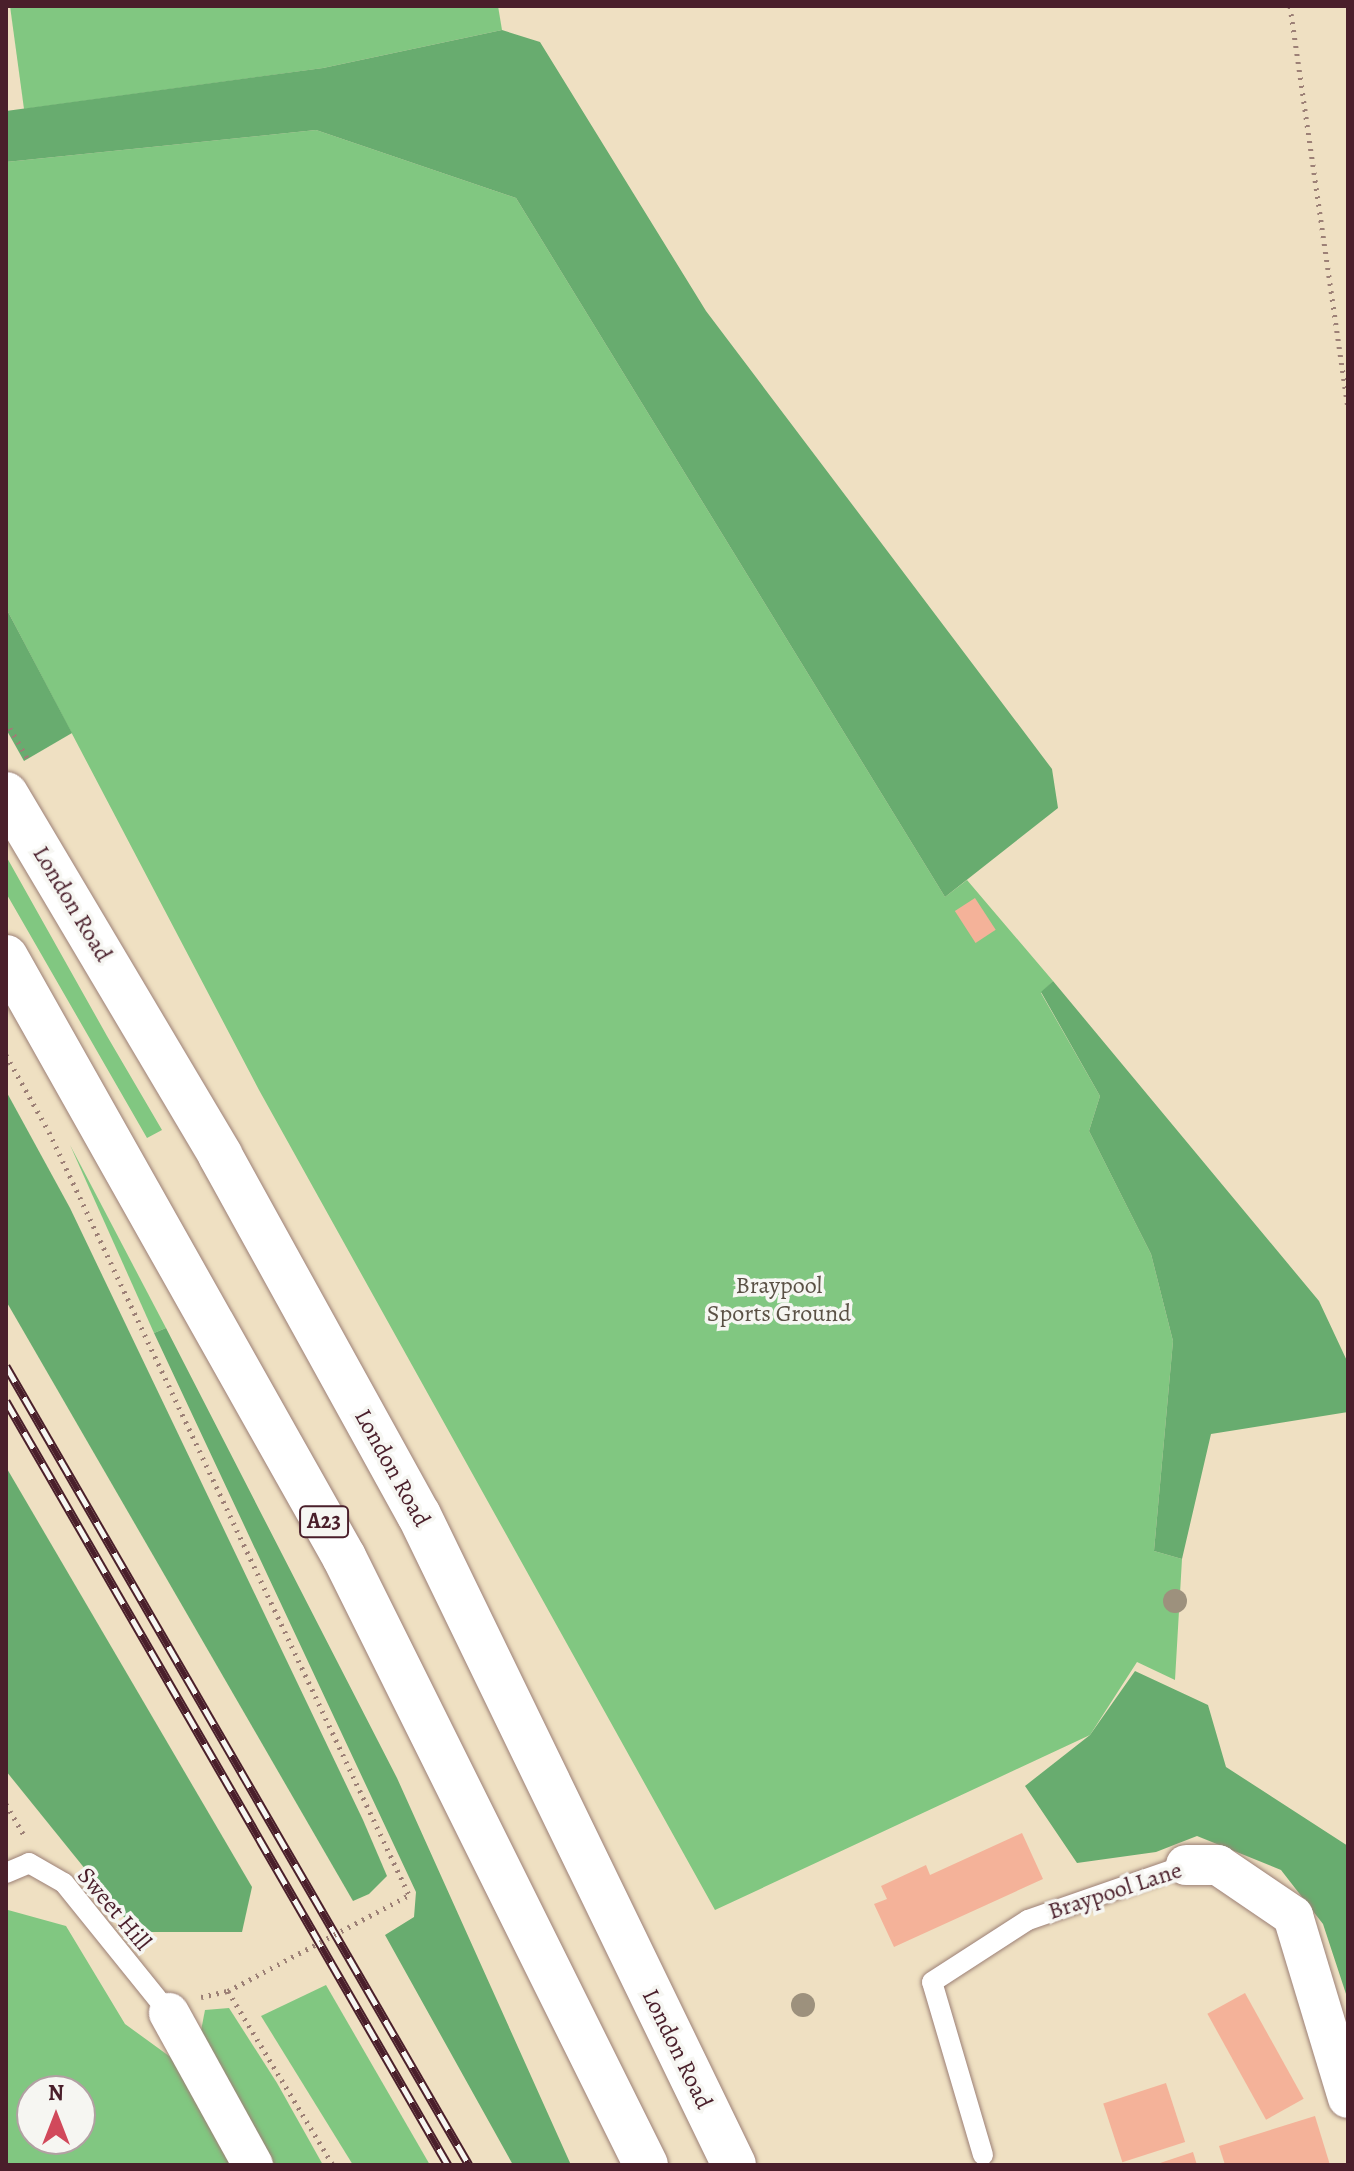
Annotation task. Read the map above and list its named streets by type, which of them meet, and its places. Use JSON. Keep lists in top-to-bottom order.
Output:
{
  "streets": {
    "highway": ["London Road", "A23"],
    "street": ["Braypool Lane"],
    "lane": ["Sweet Hill"]
  },
  "parks": ["Braypool Sports Ground"],
  "north": "top"
}
